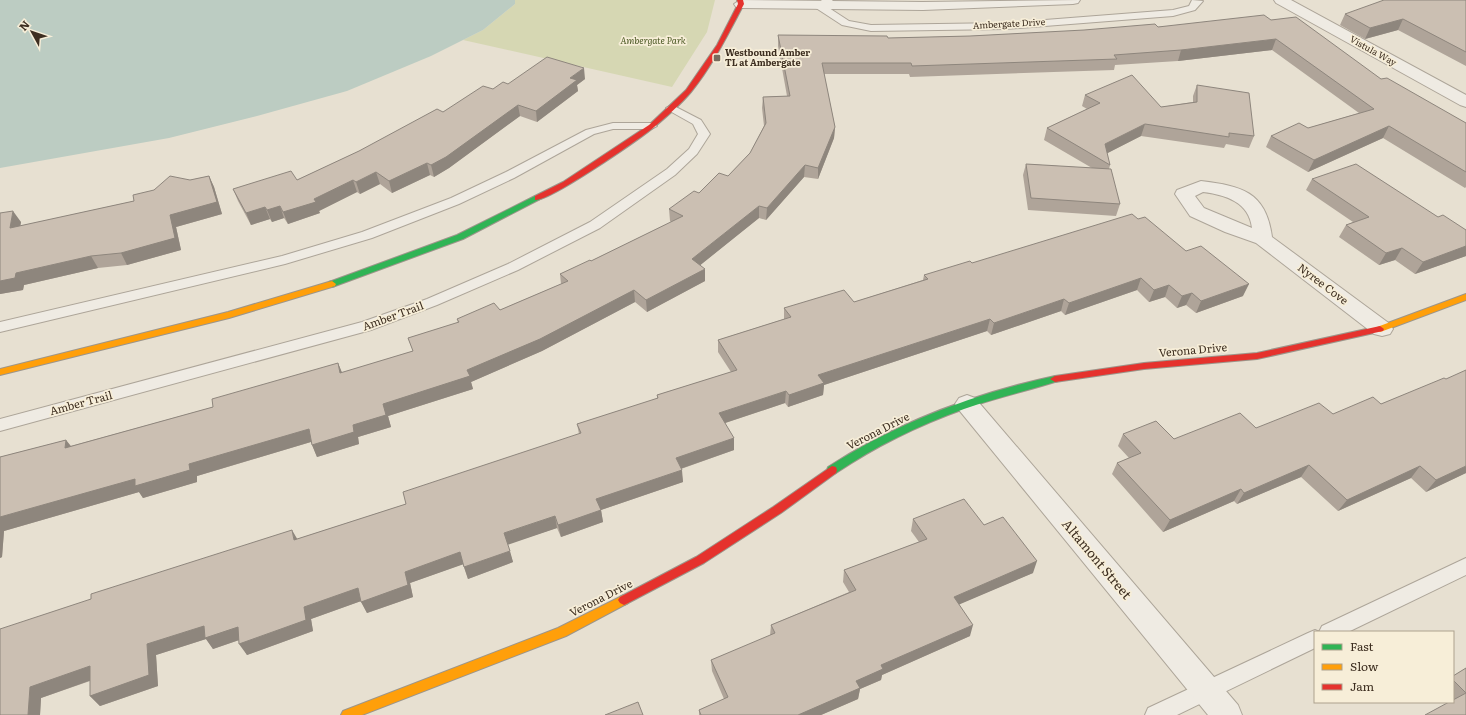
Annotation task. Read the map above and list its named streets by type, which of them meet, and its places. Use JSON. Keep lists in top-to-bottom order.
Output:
{
  "streets": {
    "street": [
      "Ambergate Drive",
      "Vistula Way",
      "Nyree Cove",
      "Verona Drive",
      "Altamont Street"
    ],
    "lane": ["Amber Trail"]
  },
  "crossings": [
    ["Nyree Cove", "Verona Drive"],
    ["Verona Drive", "Altamont Street"]
  ],
  "parks": ["Ambergate Park"],
  "places": {
    "transit": ["Westbound Amber TL at Ambergate"]
  },
  "legend": ["Fast", "Slow", "Jam"],
  "north": "top left"
}
